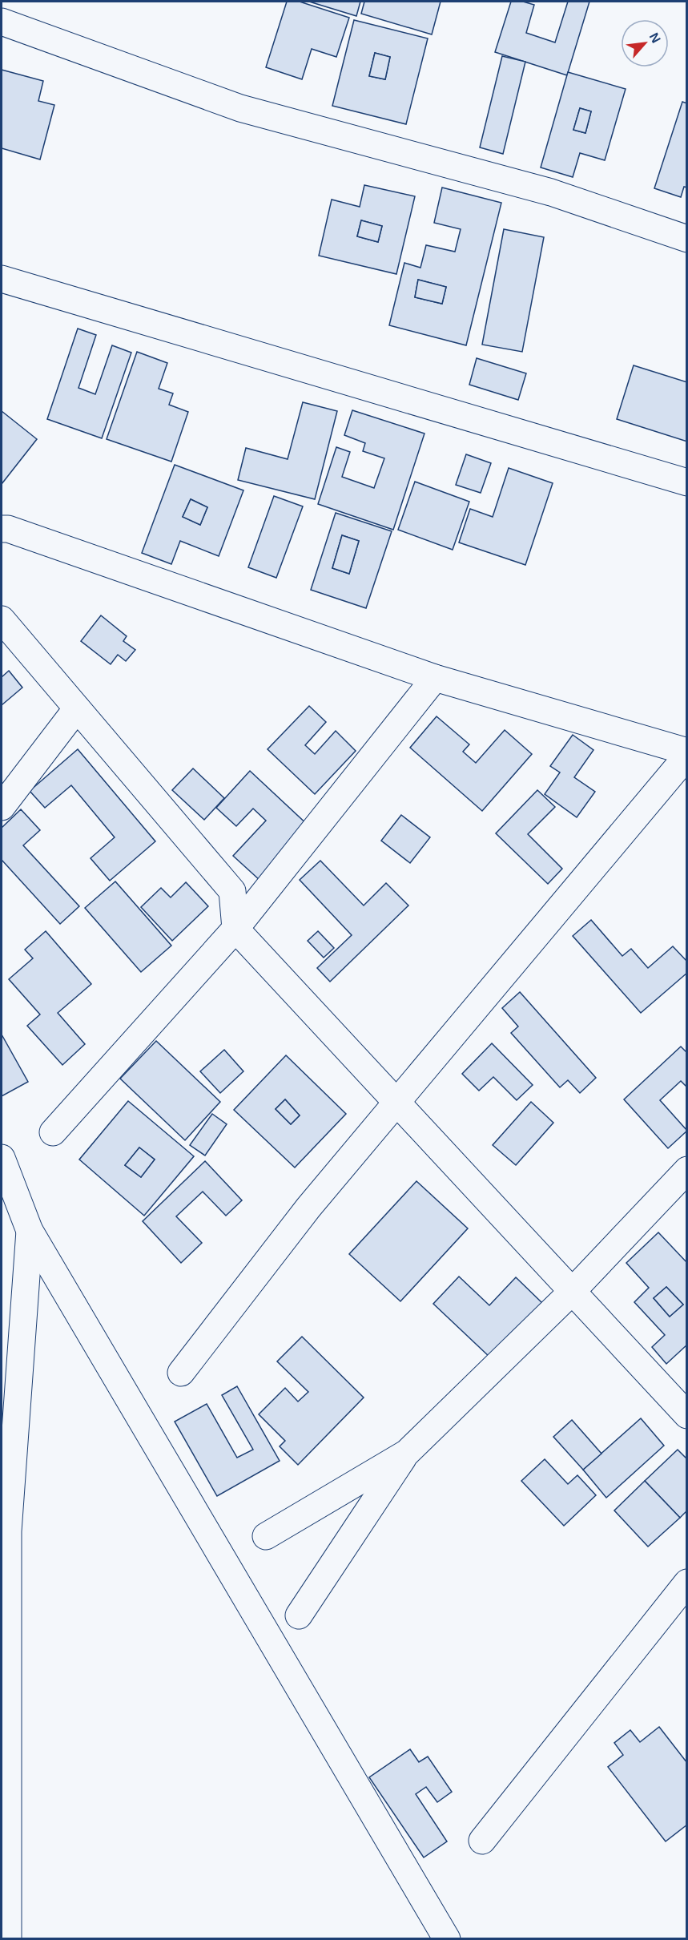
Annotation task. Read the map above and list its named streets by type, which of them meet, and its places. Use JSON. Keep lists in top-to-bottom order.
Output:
{
  "north": "top right"
}
